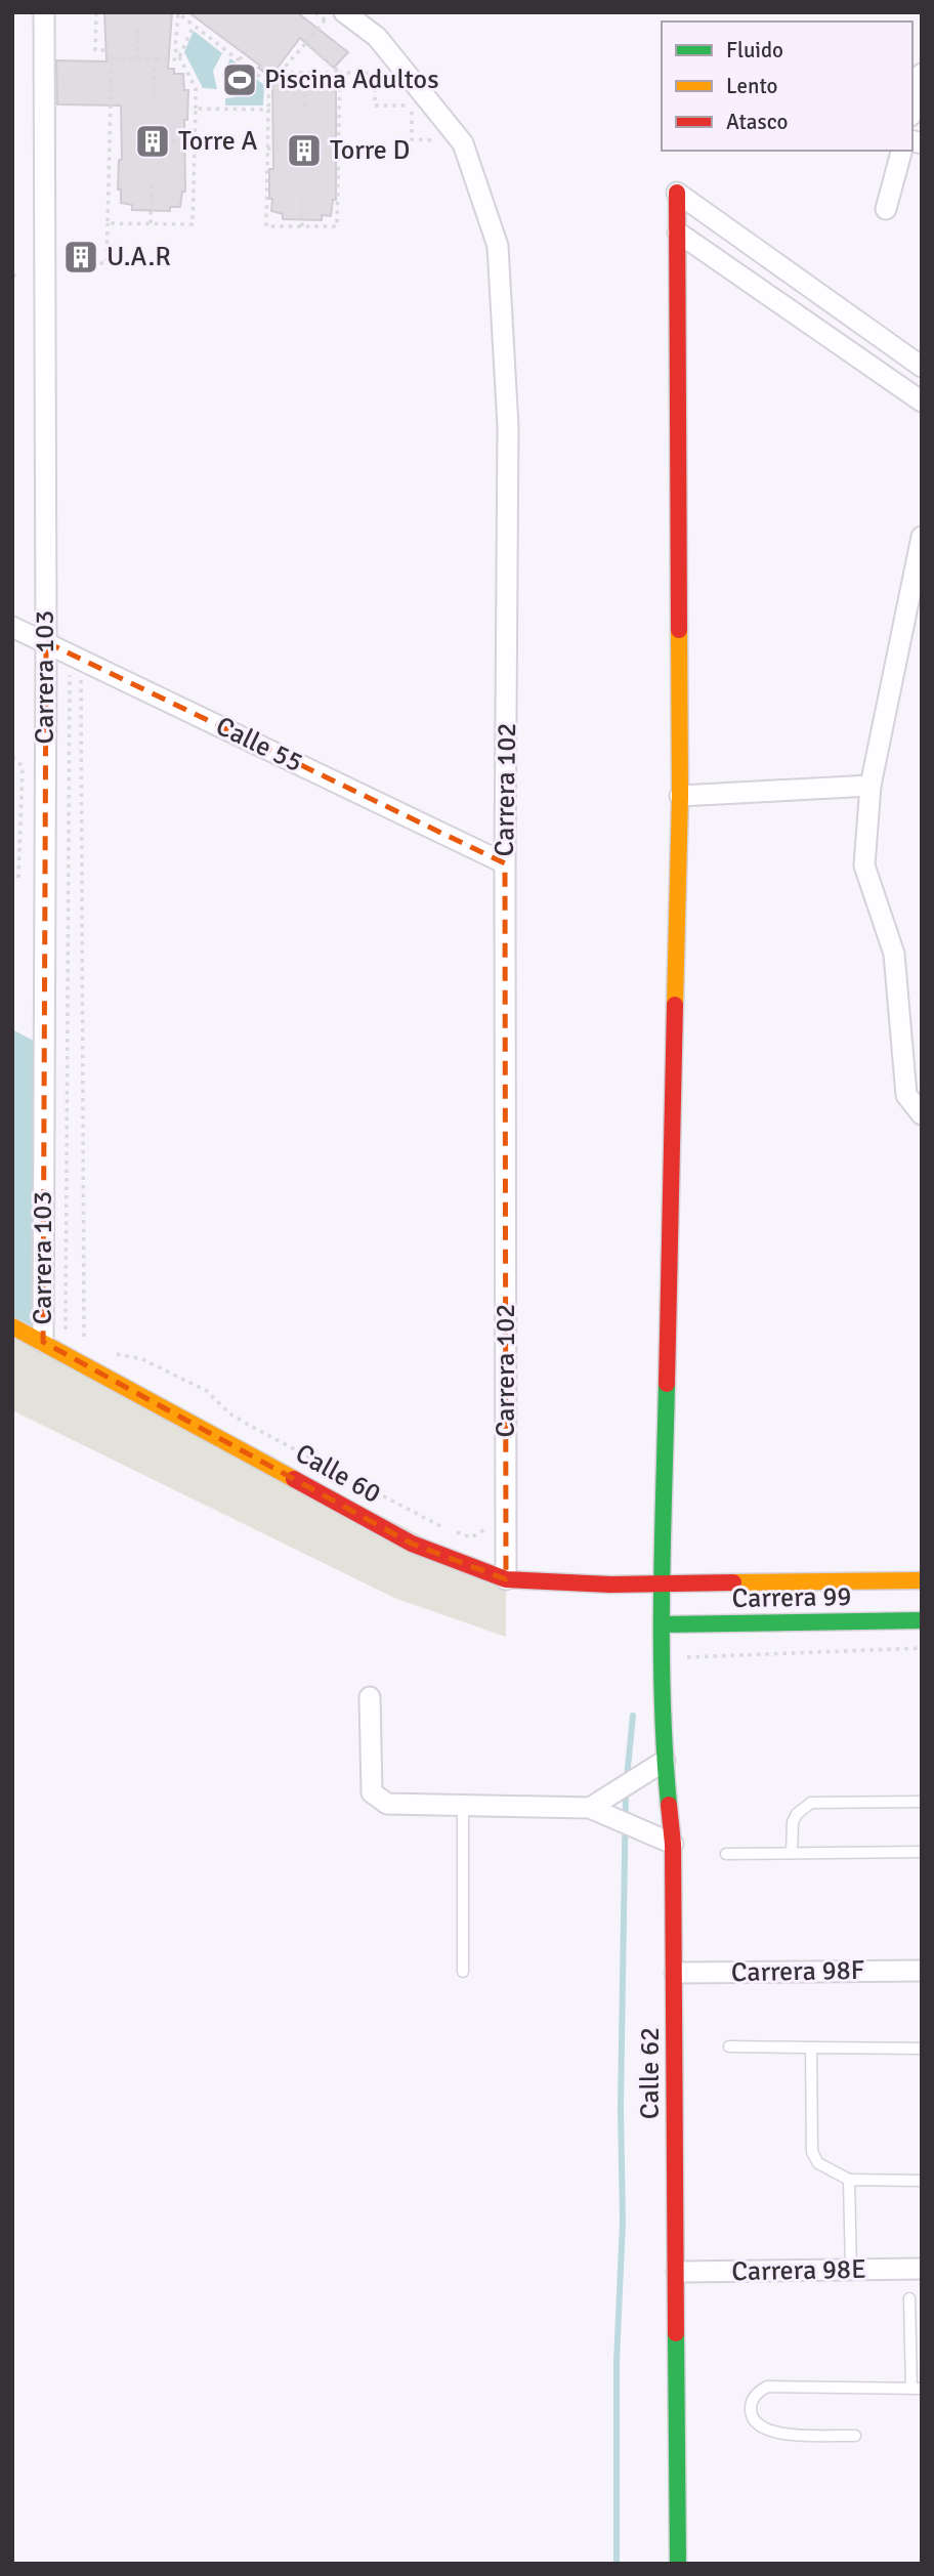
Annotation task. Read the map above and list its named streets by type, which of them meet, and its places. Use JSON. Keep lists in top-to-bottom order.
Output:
{
  "streets": {
    "street": [
      "Carrera 103",
      "Calle 55",
      "Carrera 102",
      "Calle 60",
      "Carrera 99",
      "Carrera 98F",
      "Calle 62",
      "Carrera 98E"
    ]
  },
  "crossings": [
    ["Carrera 103", "Calle 55"],
    ["Carrera 103", "Calle 60"],
    ["Calle 55", "Carrera 102"],
    ["Carrera 102", "Calle 60"],
    ["Calle 60", "Carrera 99"],
    ["Calle 60", "Calle 62"],
    ["Carrera 99", "Calle 62"],
    ["Carrera 98F", "Calle 62"],
    ["Calle 62", "Carrera 98E"]
  ],
  "places": {
    "sports": ["Piscina Adultos"],
    "building": ["Torre A", "Torre D", "U.A.R"]
  },
  "legend": ["Fluido", "Lento", "Atasco"]
}
